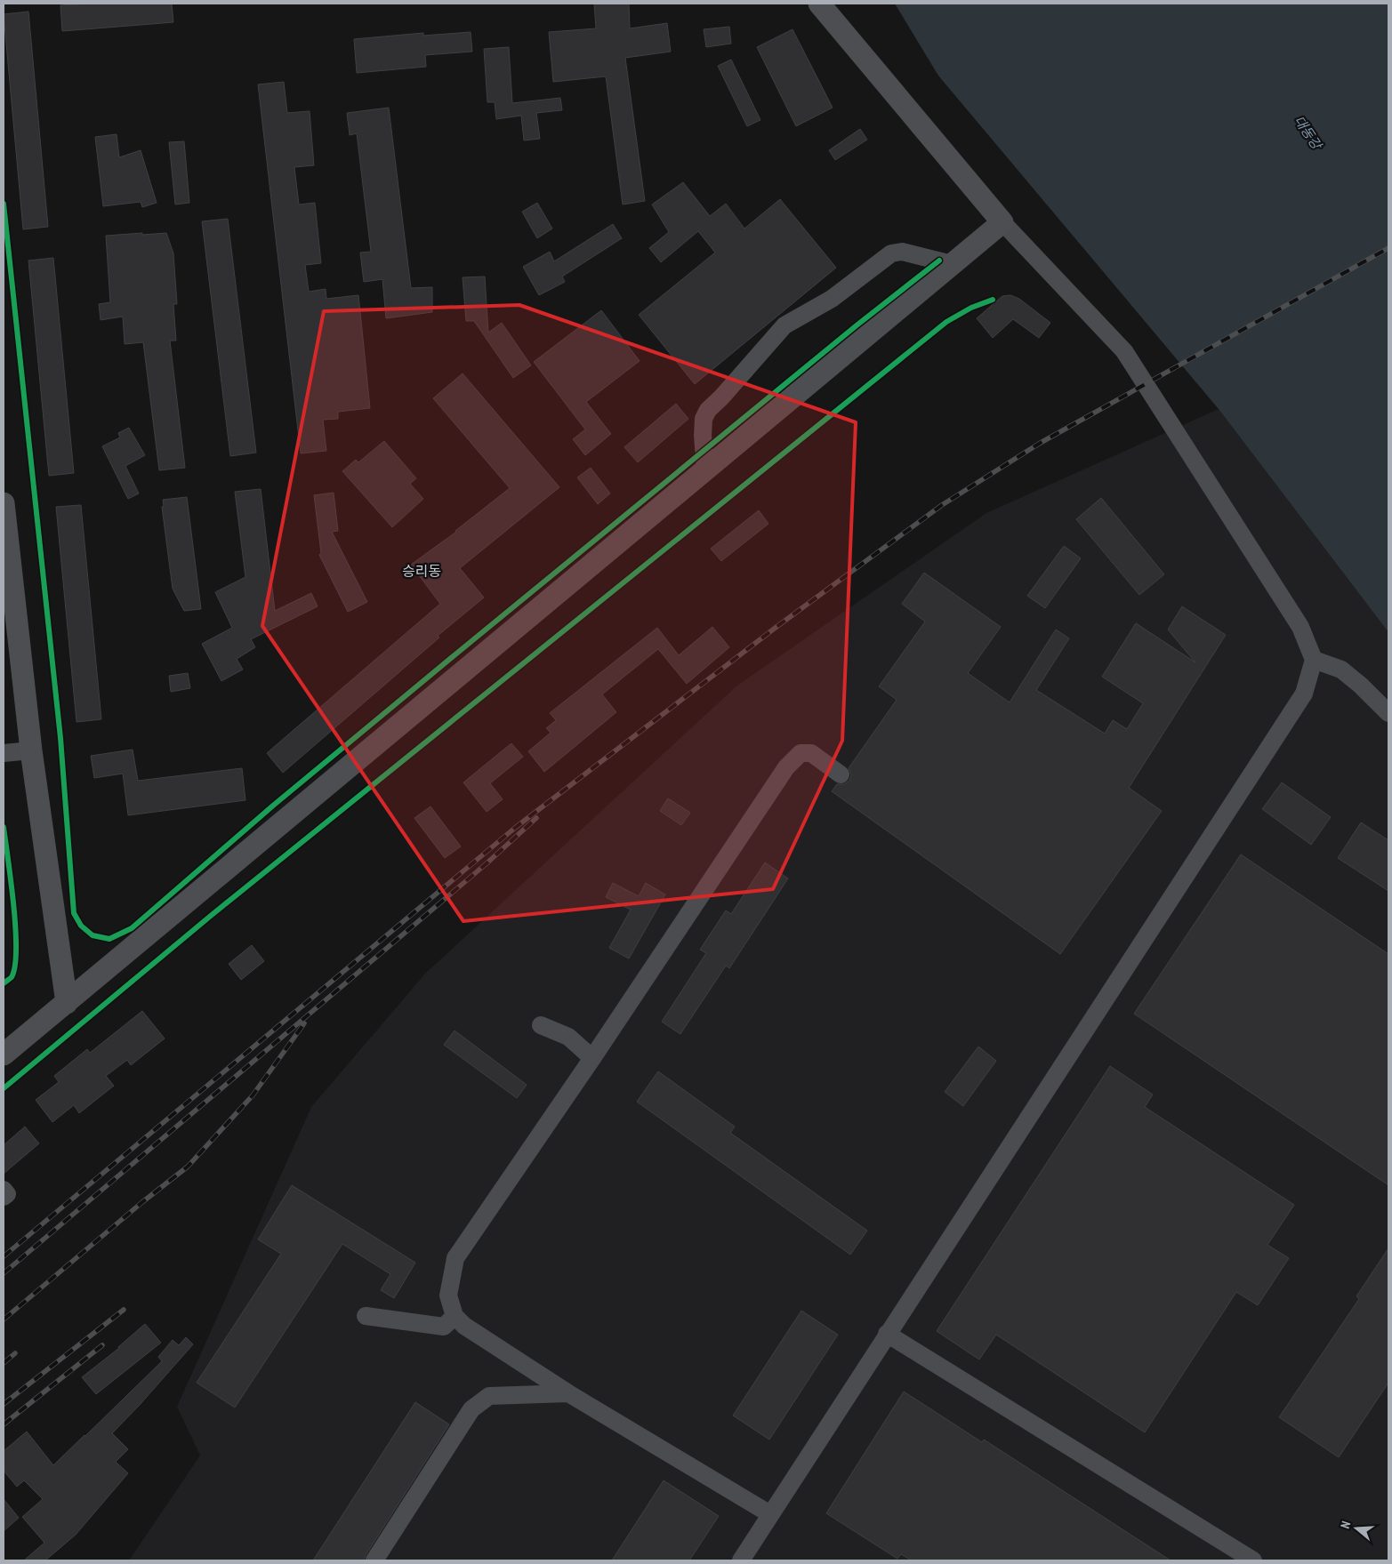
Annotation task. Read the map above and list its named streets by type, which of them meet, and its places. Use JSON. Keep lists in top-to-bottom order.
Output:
{
  "districts": ["승리동"],
  "water": ["대동강"],
  "north": "left"
}
